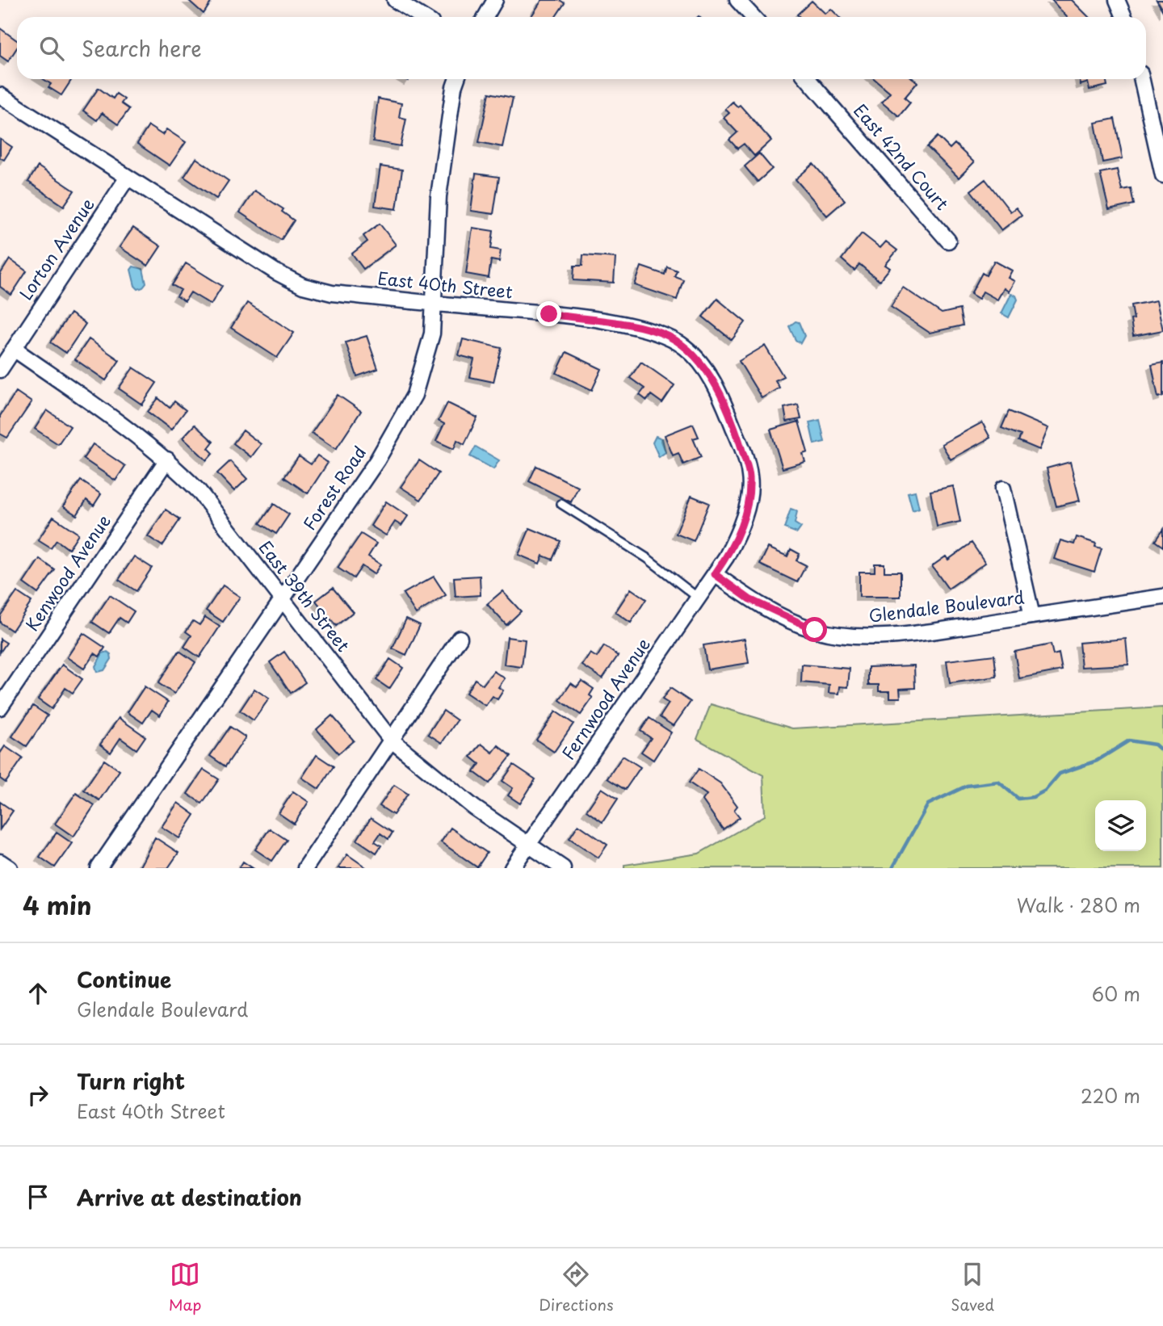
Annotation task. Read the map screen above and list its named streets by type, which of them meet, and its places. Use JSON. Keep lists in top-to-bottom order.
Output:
{
  "streets": {
    "street": [
      "East 42nd Court",
      "Lorton Avenue",
      "East 40th Street",
      "Forest Road",
      "Kenwood Avenue",
      "East 39th Street",
      "Glendale Boulevard",
      "Fernwood Avenue"
    ]
  },
  "crossings": [
    ["Lorton Avenue", "East 40th Street"],
    ["Lorton Avenue", "East 39th Street"],
    ["East 40th Street", "Forest Road"],
    ["East 40th Street", "Glendale Boulevard"],
    ["East 40th Street", "Fernwood Avenue"],
    ["Forest Road", "East 39th Street"],
    ["Kenwood Avenue", "East 39th Street"],
    ["East 39th Street", "Fernwood Avenue"],
    ["Glendale Boulevard", "Fernwood Avenue"]
  ],
  "page": {
    "search": "Search here",
    "heading": ["4 min", "Walk · 280 m"],
    "list": [
      ["Continue", "Glendale Boulevard", "60 m"],
      ["Turn right", "East 40th Street", "220 m"],
      "Arrive at destination"
    ],
    "nav": ["Map", "Directions", "Saved"]
  }
}
